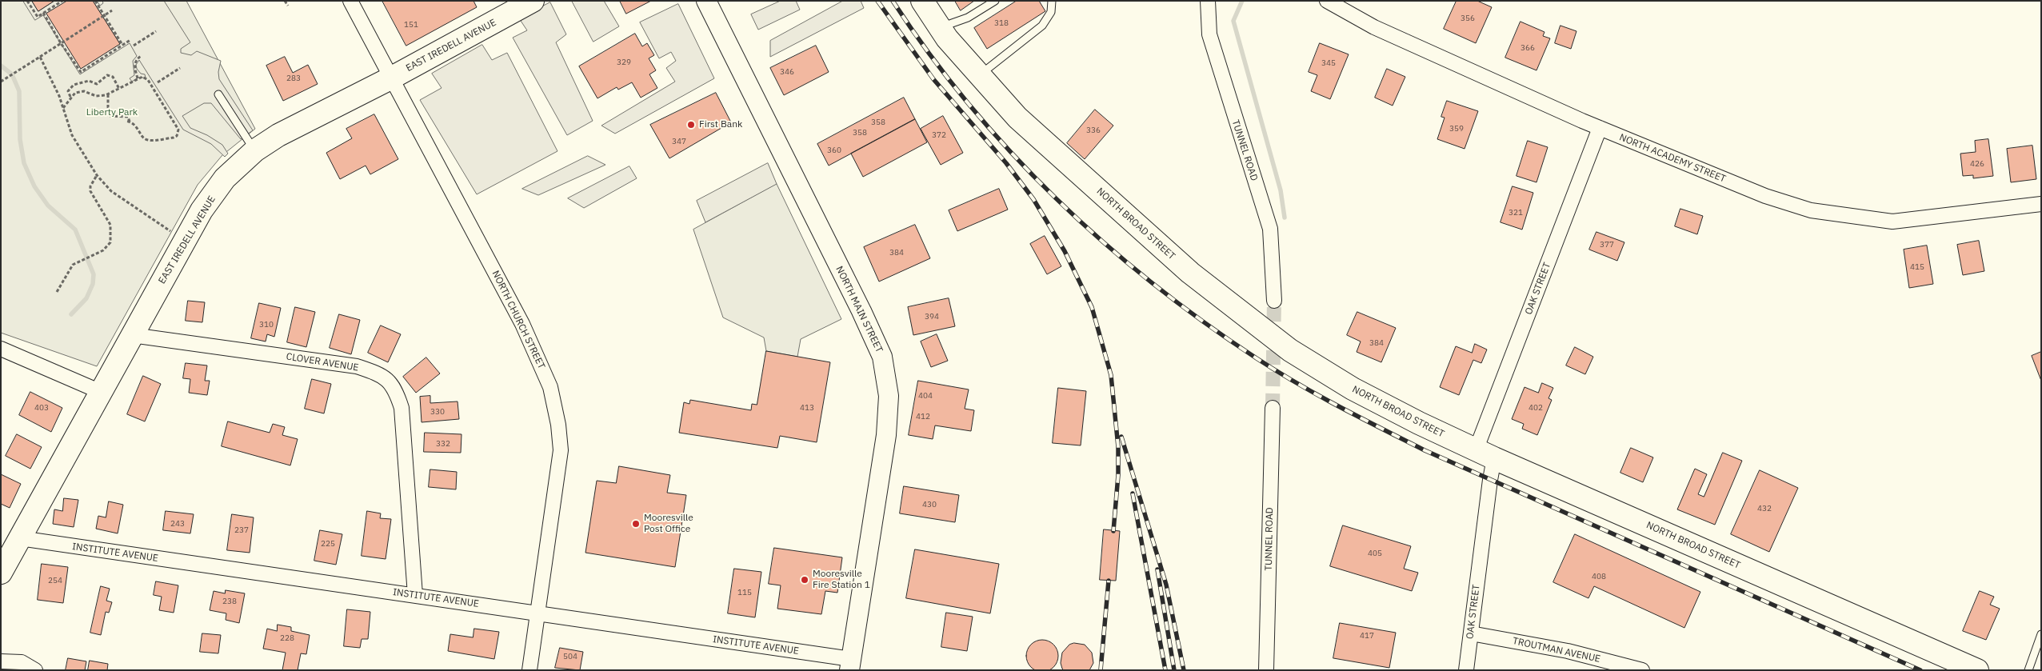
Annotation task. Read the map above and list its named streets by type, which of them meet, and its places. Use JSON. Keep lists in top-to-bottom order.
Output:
{
  "streets": {
    "main road": ["EAST IREDELL AVENUE", "NORTH BROAD STREET", "NORTH MAIN STREET"],
    "street": [
      "TUNNEL ROAD",
      "NORTH ACADEMY STREET",
      "OAK STREET",
      "NORTH CHURCH STREET",
      "CLOVER AVENUE",
      "INSTITUTE AVENUE",
      "TROUTMAN AVENUE"
    ]
  },
  "crossings": [
    ["EAST IREDELL AVENUE", "NORTH CHURCH STREET"],
    ["EAST IREDELL AVENUE", "CLOVER AVENUE"],
    ["EAST IREDELL AVENUE", "INSTITUTE AVENUE"],
    ["NORTH ACADEMY STREET", "OAK STREET"],
    ["NORTH BROAD STREET", "OAK STREET"],
    ["OAK STREET", "TROUTMAN AVENUE"],
    ["NORTH MAIN STREET", "INSTITUTE AVENUE"],
    ["NORTH CHURCH STREET", "INSTITUTE AVENUE"],
    ["CLOVER AVENUE", "INSTITUTE AVENUE"]
  ],
  "parks": ["Liberty Park"],
  "places": ["First Bank", "Mooresville Post Office", "Mooresville Fire Station 1"],
  "house_numbers": [
    "356",
    "318",
    "151",
    "366",
    "329",
    "345",
    "346",
    "283",
    "358",
    "359",
    "336",
    "358",
    "372",
    "347",
    "360",
    "426",
    "321",
    "377",
    "384",
    "415",
    "394",
    "310",
    "384",
    "404",
    "403",
    "413",
    "402",
    "330",
    "412",
    "332",
    "430",
    "432",
    "243",
    "237",
    "225",
    "405",
    "408",
    "254",
    "115",
    "238",
    "417",
    "228",
    "504"
  ]
}
